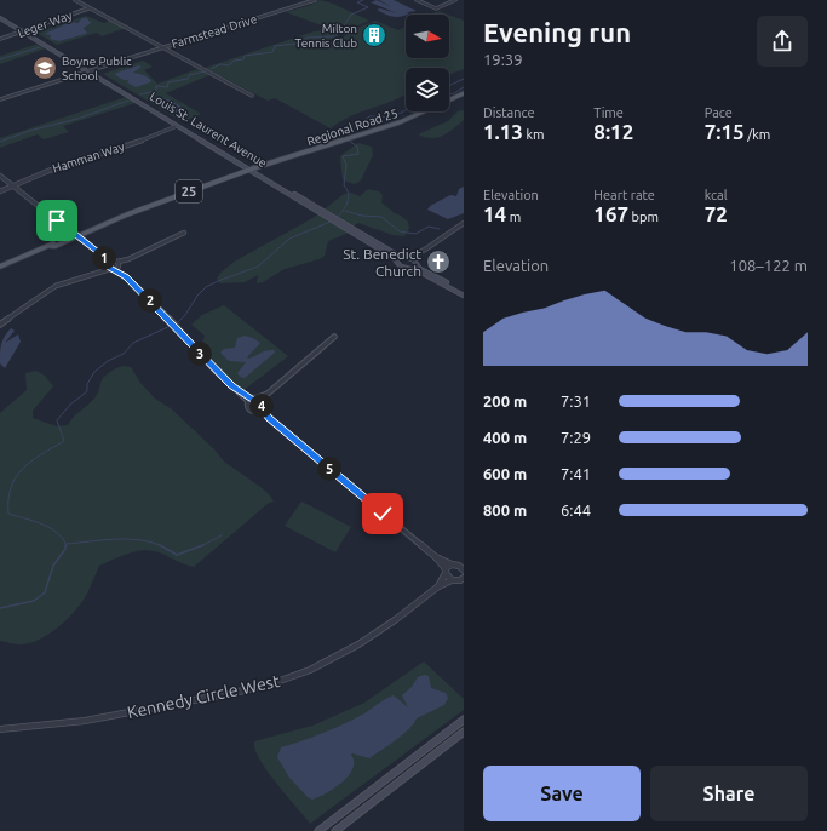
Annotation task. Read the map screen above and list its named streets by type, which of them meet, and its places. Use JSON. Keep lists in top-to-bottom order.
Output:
{
  "streets": {
    "main road": ["Regional Road 25", "Louis St. Laurent Avenue", "25"],
    "street": [
      "Leger Way",
      "Farmstead Drive",
      "Hamman Way",
      "Kennedy Circle West"
    ]
  },
  "crossings": [
    ["Leger Way", "Louis St. Laurent Avenue"],
    ["Farmstead Drive", "Louis St. Laurent Avenue"],
    ["Regional Road 25", "Louis St. Laurent Avenue"],
    ["Louis St. Laurent Avenue", "Hamman Way"]
  ],
  "places": {
    "building": ["Milton Tennis Club"],
    "school or university": ["Boyne Public School"],
    "church": ["St. Benedict Church"]
  },
  "north": "right",
  "page": {
    "heading": ["Evening run", "19:39"],
    "stats": [
      ["Distance", "1.13 km"],
      ["Time", "8:12"],
      ["Pace", "7:15 /km"],
      ["Elevation", "14 m"],
      ["Heart rate", "167 bpm"],
      ["kcal", "72"]
    ],
    "pins": [
      "1",
      "2",
      "3",
      "4",
      "5"
    ],
    "chart": ["Elevation", "108–122 m"],
    "list": [
      {
        "name": "200 m",
        "note": "7:31"
      },
      {
        "name": "400 m",
        "note": "7:29"
      },
      {
        "name": "600 m",
        "note": "7:41"
      },
      {
        "name": "800 m",
        "note": "6:44"
      }
    ],
    "buttons": ["Save", "Share"]
  }
}
